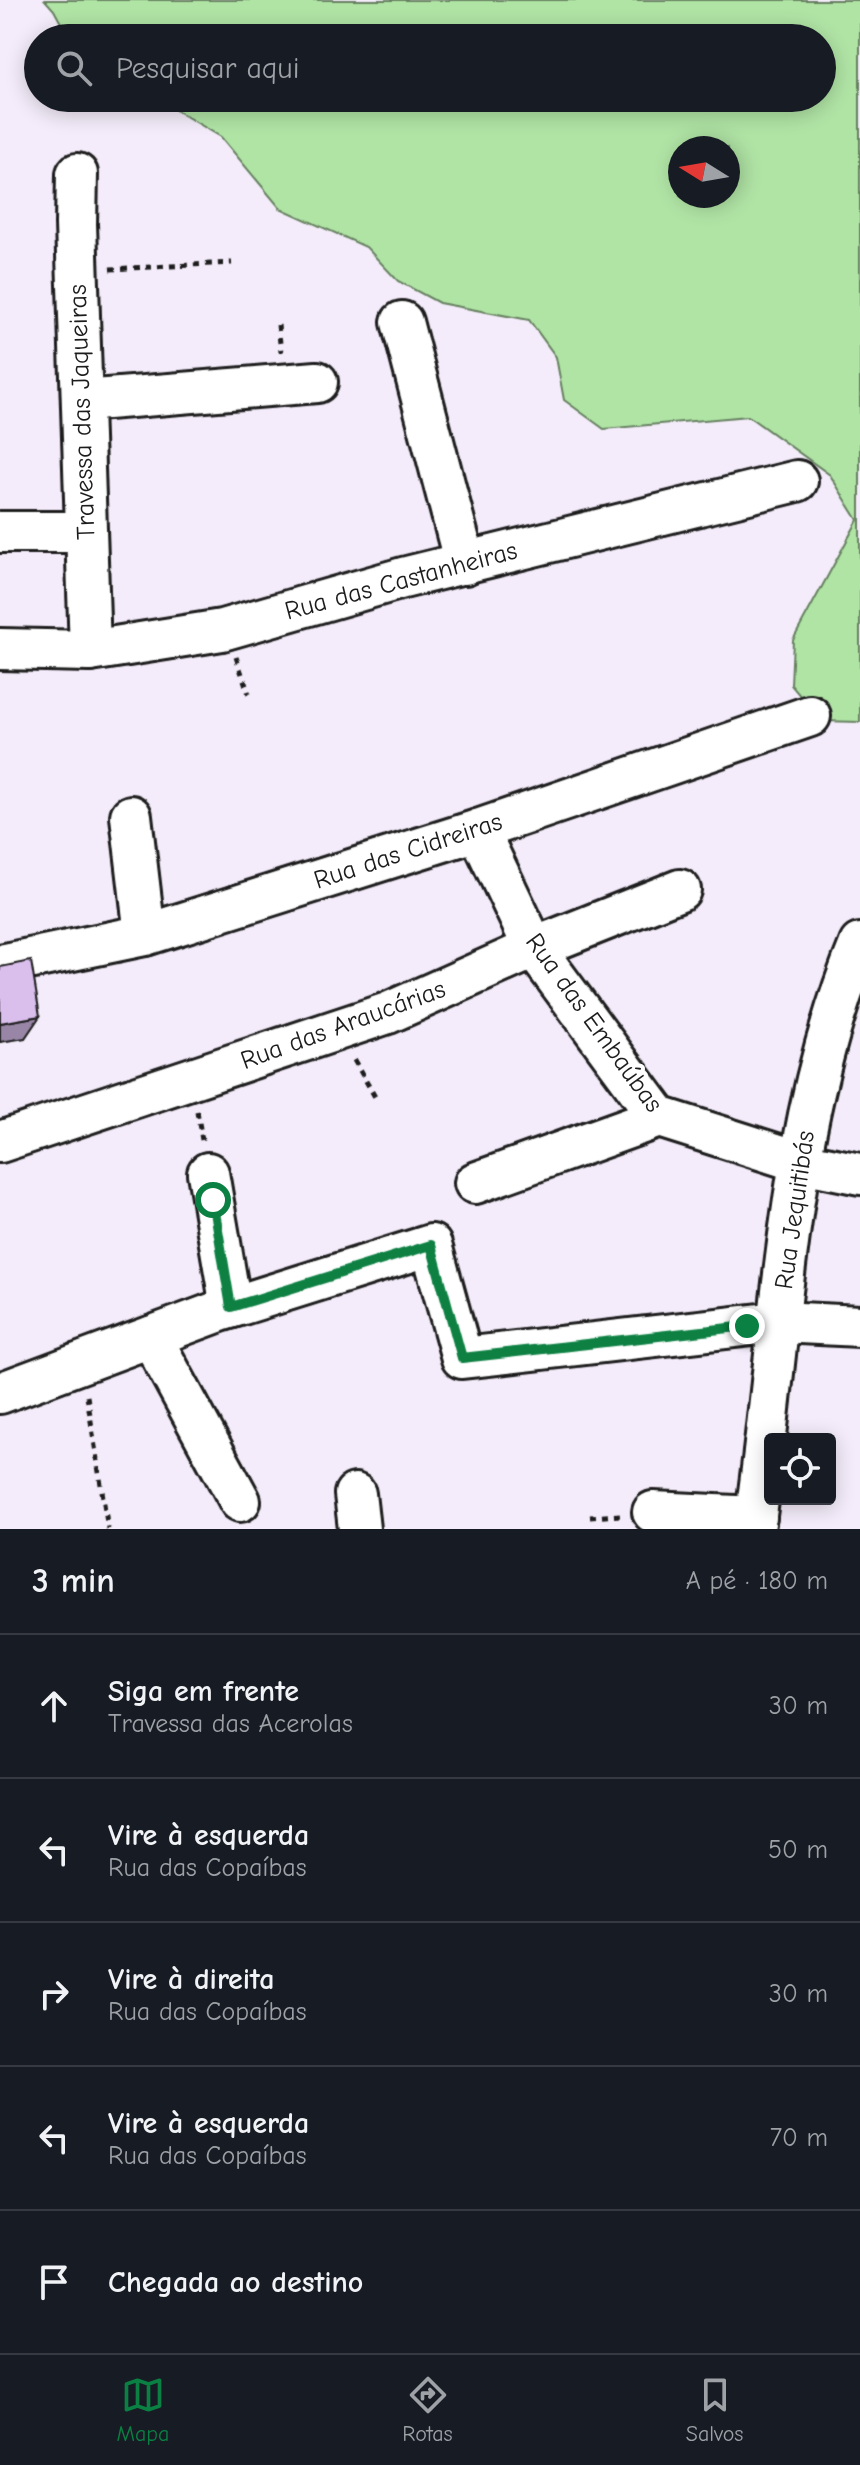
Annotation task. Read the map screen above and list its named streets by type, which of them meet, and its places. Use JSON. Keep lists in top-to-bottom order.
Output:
{
  "streets": {
    "street": [
      "Travessa das Jaqueiras",
      "Rua das Castanheiras",
      "Rua das Cidreiras",
      "Rua das Embaúbas",
      "Rua das Araucárias",
      "Rua Jequitibás"
    ]
  },
  "crossings": [
    ["Travessa das Jaqueiras", "Rua das Castanheiras"],
    ["Rua das Cidreiras", "Rua das Embaúbas"],
    ["Rua das Embaúbas", "Rua das Araucárias"],
    ["Rua das Embaúbas", "Rua Jequitibás"]
  ],
  "north": "left",
  "page": {
    "search": "Pesquisar aqui",
    "heading": ["3 min", "A pé · 180 m"],
    "list": [
      ["Siga em frente", "Travessa das Acerolas", "30 m"],
      ["Vire à esquerda", "Rua das Copaíbas", "50 m"],
      ["Vire à direita", "Rua das Copaíbas", "30 m"],
      ["Vire à esquerda", "Rua das Copaíbas", "70 m"],
      "Chegada ao destino"
    ],
    "nav": ["Mapa", "Rotas", "Salvos"]
  }
}
